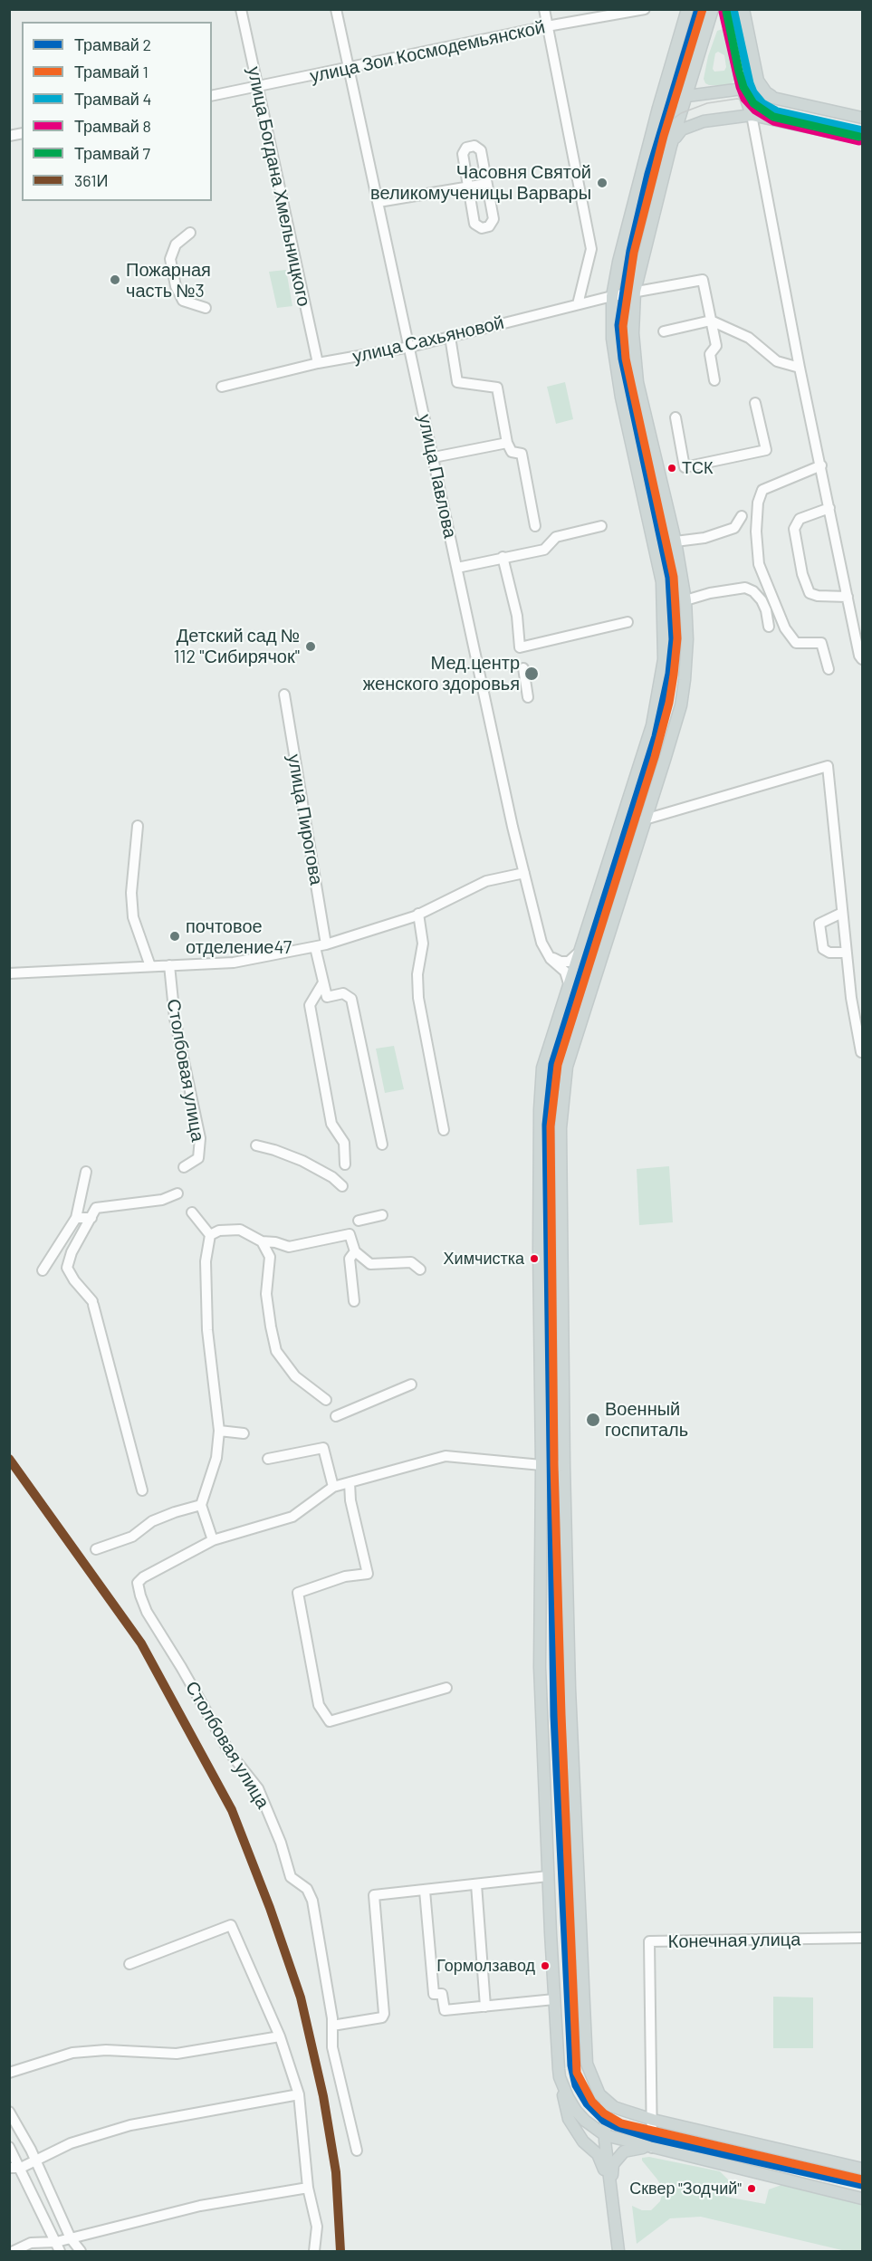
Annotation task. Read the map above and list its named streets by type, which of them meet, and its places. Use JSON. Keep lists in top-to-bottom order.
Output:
{
  "streets": {
    "main road": ["Столбовая улица"],
    "street": [
      "улица Зои Космодемьянской",
      "улица Богдана Хмельницкого",
      "улица Сахьяновой",
      "улица Павлова",
      "улица Пирогова",
      "Конечная улица"
    ]
  },
  "crossings": [
    ["улица Зои Космодемьянской", "улица Богдана Хмельницкого"],
    ["улица Зои Космодемьянской", "улица Павлова"],
    ["улица Богдана Хмельницкого", "улица Сахьяновой"],
    ["улица Сахьяновой", "улица Павлова"]
  ],
  "places": [
    "Часовня Святой великомученицы Варвары",
    "Пожарная часть №3",
    "ТСК",
    "Детский сад № 112 \"Сибирячок\"",
    "Мед.центр женского здоровья",
    "почтовое отделение47",
    "Химчистка",
    "Военный госпиталь",
    "Гормолзавод",
    "Сквер \"Зодчий\""
  ],
  "lines": [
    "tram line 2",
    "tram line 1",
    "tram line 4",
    "tram line 7",
    "tram line 8",
    "transit line 361И"
  ],
  "legend": [
    "Трамвай 2",
    "Трамвай 1",
    "Трамвай 4",
    "Трамвай 8",
    "Трамвай 7",
    "361И"
  ]
}
